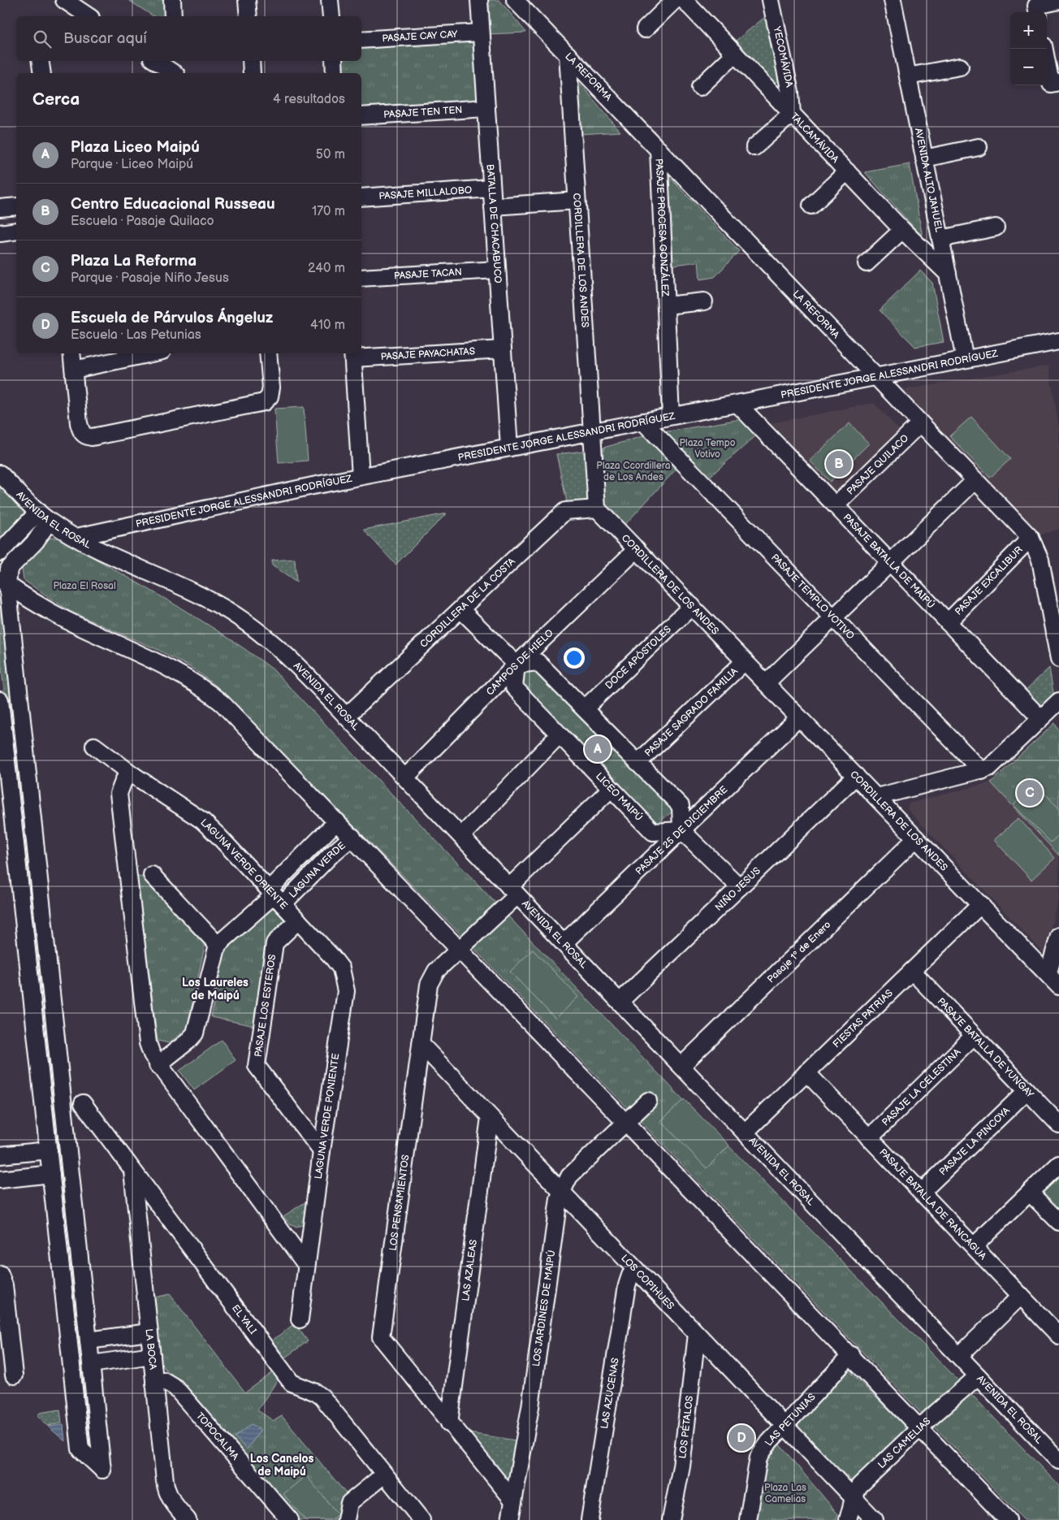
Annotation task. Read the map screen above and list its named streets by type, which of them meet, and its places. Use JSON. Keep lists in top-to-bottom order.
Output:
{
  "streets": {
    "street": [
      "PASAJE CAY CAY",
      "YECOMÁVIDA",
      "LA REFORMA",
      "PASAJE TEN TEN",
      "TALCAMÁVIDA",
      "AVENIDA ALTO JAHUEL",
      "PASAJE MILLALOBO",
      "BATALLA DE CHACABUCO",
      "PASAJE PROCESA GONZÁLEZ",
      "CORDILLERA DE LOS ANDES",
      "PASAJE TACAN",
      "PASAJE PAYACHATAS",
      "PRESIDENTE JORGE ALESSANDRI RODRÍGUEZ",
      "PASAJE QUILACO",
      "AVENIDA EL ROSAL",
      "PASAJE BATALLA DE MAIPÚ",
      "PASAJE EXCALIBUR",
      "PASAJE TEMPLO VOTIVO",
      "CORDILLERA DE LA COSTA",
      "DOCE APÓSTOLES",
      "CAMPOS DE HIELO",
      "PASAJE SAGRADO FAMILIA",
      "LICEO MAIPÚ",
      "PASAJE 25 DE DICIEMBRE",
      "LAGUNA VERDE ORIENTE",
      "LAGUNA VERDE",
      "NIÑO JESUS",
      "Pasaje 1º de Enero",
      "PASAJE LOS ESTEROS",
      "FIESTAS PATRIAS",
      "PASAJE BATALLA DE YUNGAY",
      "PASAJE LA CELESTINA",
      "LAGUNA VERDE PONIENTE",
      "PASAJE LA PINCOYA",
      "LOS PENSAMIENTOS",
      "PASAJE BATALLA DE RANCAGUA",
      "LAS AZALEAS",
      "LOS COPIHUES",
      "LOS JARDINES DE MAIPÚ",
      "EL YALI",
      "LA BOCA",
      "LAS AZUCENAS",
      "LAS PETUNIAS",
      "LOS PÉTALOS",
      "TOPOCALMA",
      "LAS CAMELIAS"
    ]
  },
  "crossings": [
    ["PASAJE CAY CAY", "BATALLA DE CHACABUCO"],
    ["YECOMÁVIDA", "TALCAMÁVIDA"],
    ["LA REFORMA", "PASAJE PROCESA GONZÁLEZ"],
    ["LA REFORMA", "CORDILLERA DE LOS ANDES"],
    ["LA REFORMA", "PRESIDENTE JORGE ALESSANDRI RODRÍGUEZ"],
    ["LA REFORMA", "PASAJE QUILACO"],
    ["LA REFORMA", "PASAJE EXCALIBUR"],
    ["PASAJE TEN TEN", "BATALLA DE CHACABUCO"],
    ["TALCAMÁVIDA", "AVENIDA ALTO JAHUEL"],
    ["AVENIDA ALTO JAHUEL", "PRESIDENTE JORGE ALESSANDRI RODRÍGUEZ"],
    ["PASAJE MILLALOBO", "BATALLA DE CHACABUCO"],
    ["BATALLA DE CHACABUCO", "PASAJE TACAN"],
    ["BATALLA DE CHACABUCO", "PASAJE PAYACHATAS"],
    ["BATALLA DE CHACABUCO", "PRESIDENTE JORGE ALESSANDRI RODRÍGUEZ"],
    ["PASAJE PROCESA GONZÁLEZ", "PRESIDENTE JORGE ALESSANDRI RODRÍGUEZ"],
    ["CORDILLERA DE LOS ANDES", "PRESIDENTE JORGE ALESSANDRI RODRÍGUEZ"],
    ["CORDILLERA DE LOS ANDES", "CORDILLERA DE LA COSTA"],
    ["CORDILLERA DE LOS ANDES", "DOCE APÓSTOLES"],
    ["CORDILLERA DE LOS ANDES", "CAMPOS DE HIELO"],
    ["CORDILLERA DE LOS ANDES", "PASAJE SAGRADO FAMILIA"],
    ["CORDILLERA DE LOS ANDES", "PASAJE 25 DE DICIEMBRE"],
    ["CORDILLERA DE LOS ANDES", "NIÑO JESUS"],
    ["CORDILLERA DE LOS ANDES", "Pasaje 1º de Enero"],
    ["CORDILLERA DE LOS ANDES", "FIESTAS PATRIAS"],
    ["PRESIDENTE JORGE ALESSANDRI RODRÍGUEZ", "AVENIDA EL ROSAL"],
    ["PRESIDENTE JORGE ALESSANDRI RODRÍGUEZ", "PASAJE BATALLA DE MAIPÚ"],
    ["PRESIDENTE JORGE ALESSANDRI RODRÍGUEZ", "PASAJE TEMPLO VOTIVO"],
    ["PASAJE QUILACO", "PASAJE BATALLA DE MAIPÚ"],
    ["AVENIDA EL ROSAL", "CORDILLERA DE LA COSTA"],
    ["AVENIDA EL ROSAL", "CAMPOS DE HIELO"],
    ["AVENIDA EL ROSAL", "PASAJE 25 DE DICIEMBRE"],
    ["AVENIDA EL ROSAL", "NIÑO JESUS"],
    ["AVENIDA EL ROSAL", "Pasaje 1º de Enero"],
    ["AVENIDA EL ROSAL", "FIESTAS PATRIAS"],
    ["AVENIDA EL ROSAL", "LOS PENSAMIENTOS"],
    ["AVENIDA EL ROSAL", "LAS CAMELIAS"],
    ["PASAJE BATALLA DE MAIPÚ", "PASAJE EXCALIBUR"],
    ["CAMPOS DE HIELO", "LICEO MAIPÚ"],
    ["LICEO MAIPÚ", "PASAJE 25 DE DICIEMBRE"],
    ["LAGUNA VERDE ORIENTE", "LAGUNA VERDE"],
    ["LAGUNA VERDE ORIENTE", "PASAJE LOS ESTEROS"],
    ["LAGUNA VERDE ORIENTE", "LAGUNA VERDE PONIENTE"],
    ["PASAJE LOS ESTEROS", "LAGUNA VERDE PONIENTE"],
    ["FIESTAS PATRIAS", "PASAJE BATALLA DE YUNGAY"],
    ["FIESTAS PATRIAS", "PASAJE BATALLA DE RANCAGUA"],
    ["PASAJE BATALLA DE YUNGAY", "PASAJE LA CELESTINA"],
    ["PASAJE BATALLA DE YUNGAY", "PASAJE LA PINCOYA"],
    ["PASAJE LA CELESTINA", "PASAJE BATALLA DE RANCAGUA"],
    ["PASAJE LA PINCOYA", "PASAJE BATALLA DE RANCAGUA"],
    ["LOS PENSAMIENTOS", "LAS AZALEAS"],
    ["LOS PENSAMIENTOS", "LOS COPIHUES"],
    ["LOS PENSAMIENTOS", "LOS JARDINES DE MAIPÚ"],
    ["LAS AZALEAS", "LOS COPIHUES"],
    ["LOS COPIHUES", "LOS JARDINES DE MAIPÚ"],
    ["LOS COPIHUES", "LAS AZUCENAS"],
    ["LOS COPIHUES", "LAS PETUNIAS"],
    ["LOS COPIHUES", "LOS PÉTALOS"],
    ["LOS COPIHUES", "LAS CAMELIAS"],
    ["EL YALI", "LA BOCA"],
    ["LA BOCA", "TOPOCALMA"]
  ],
  "districts": ["Los Laureles de Maipú", "Los Canelos de Maipú"],
  "parks": [
    "Plaza Tempo Votivo",
    "Plaza Ccordillera de Los Andes",
    "Plaza El Rosal",
    "Plaza Las Camelias"
  ],
  "page": {
    "map_buttons": ["+", "−"],
    "search": "Buscar aquí",
    "heading": ["Cerca", "4 resultados"],
    "list": [
      {
        "mark": "A",
        "name": "Plaza Liceo Maipú",
        "note": "Parque · Liceo Maipú",
        "value": "50 m"
      },
      {
        "mark": "B",
        "name": "Centro Educacional Russeau",
        "note": "Escuela · Pasaje Quilaco",
        "value": "170 m"
      },
      {
        "mark": "C",
        "name": "Plaza La Reforma",
        "note": "Parque · Pasaje Niño Jesus",
        "value": "240 m"
      },
      {
        "mark": "D",
        "name": "Escuela de Párvulos Ángeluz",
        "note": "Escuela · Las Petunias",
        "value": "410 m"
      }
    ],
    "pins": [
      "B",
      "A",
      "C",
      "D"
    ]
  }
}
